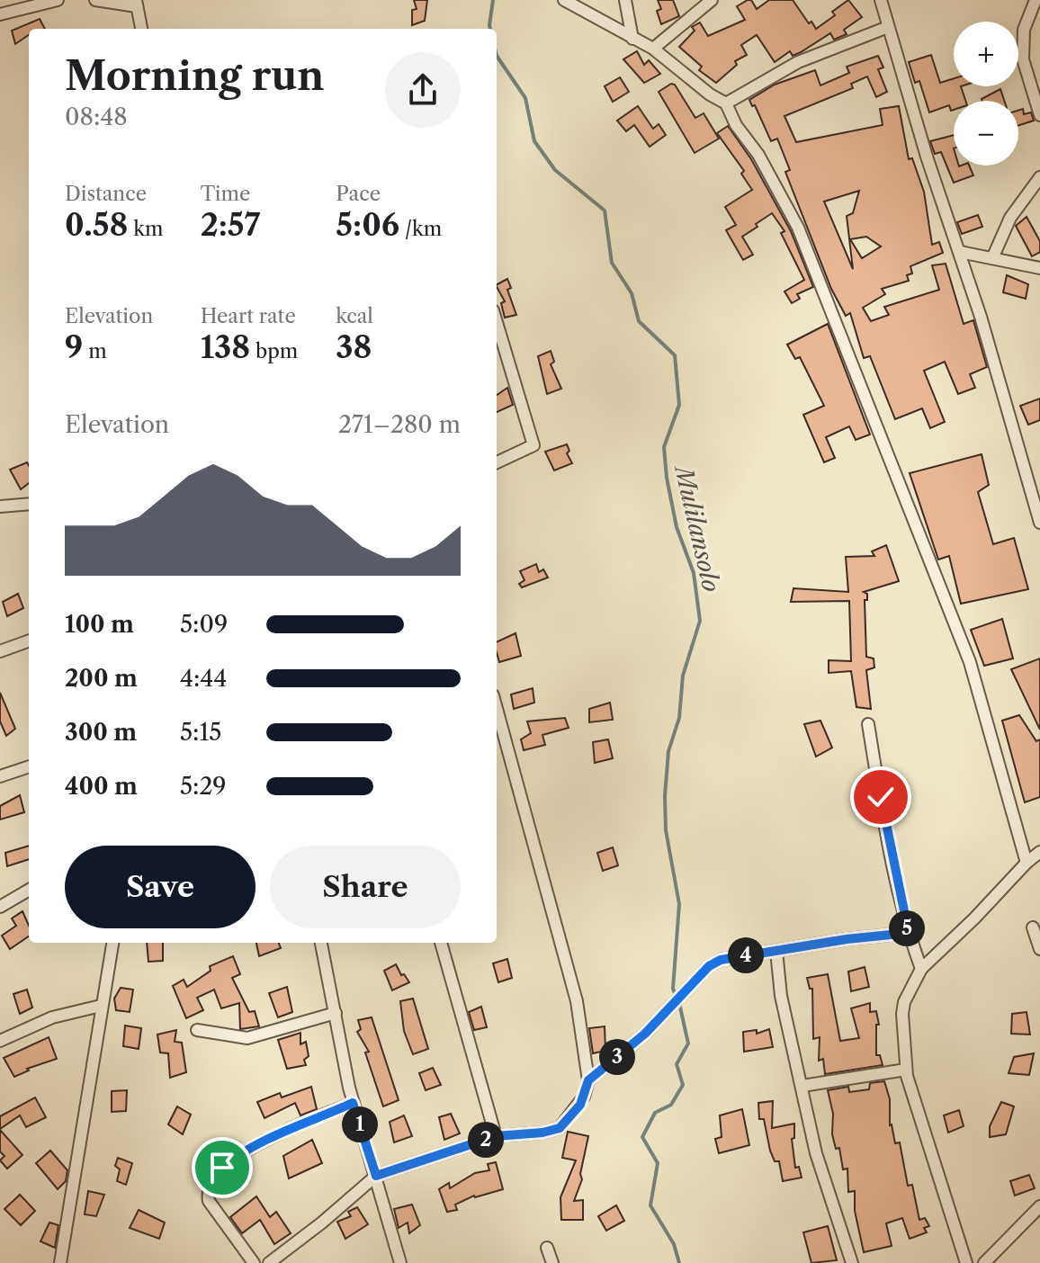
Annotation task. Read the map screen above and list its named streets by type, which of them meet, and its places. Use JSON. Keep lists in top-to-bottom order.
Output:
{
  "water": ["Mulilansolo"],
  "page": {
    "map_buttons": ["+", "−"],
    "heading": ["Morning run", "08:48"],
    "stats": [
      ["Distance", "0.58 km"],
      ["Time", "2:57"],
      ["Pace", "5:06 /km"],
      ["Elevation", "9 m"],
      ["Heart rate", "138 bpm"],
      ["kcal", "38"]
    ],
    "chart": ["Elevation", "271–280 m"],
    "list": [
      {
        "name": "100 m",
        "note": "5:09"
      },
      {
        "name": "200 m",
        "note": "4:44"
      },
      {
        "name": "300 m",
        "note": "5:15"
      },
      {
        "name": "400 m",
        "note": "5:29"
      }
    ],
    "buttons": ["Save", "Share"],
    "pins": [
      "5",
      "4",
      "3",
      "1",
      "2"
    ]
  }
}
